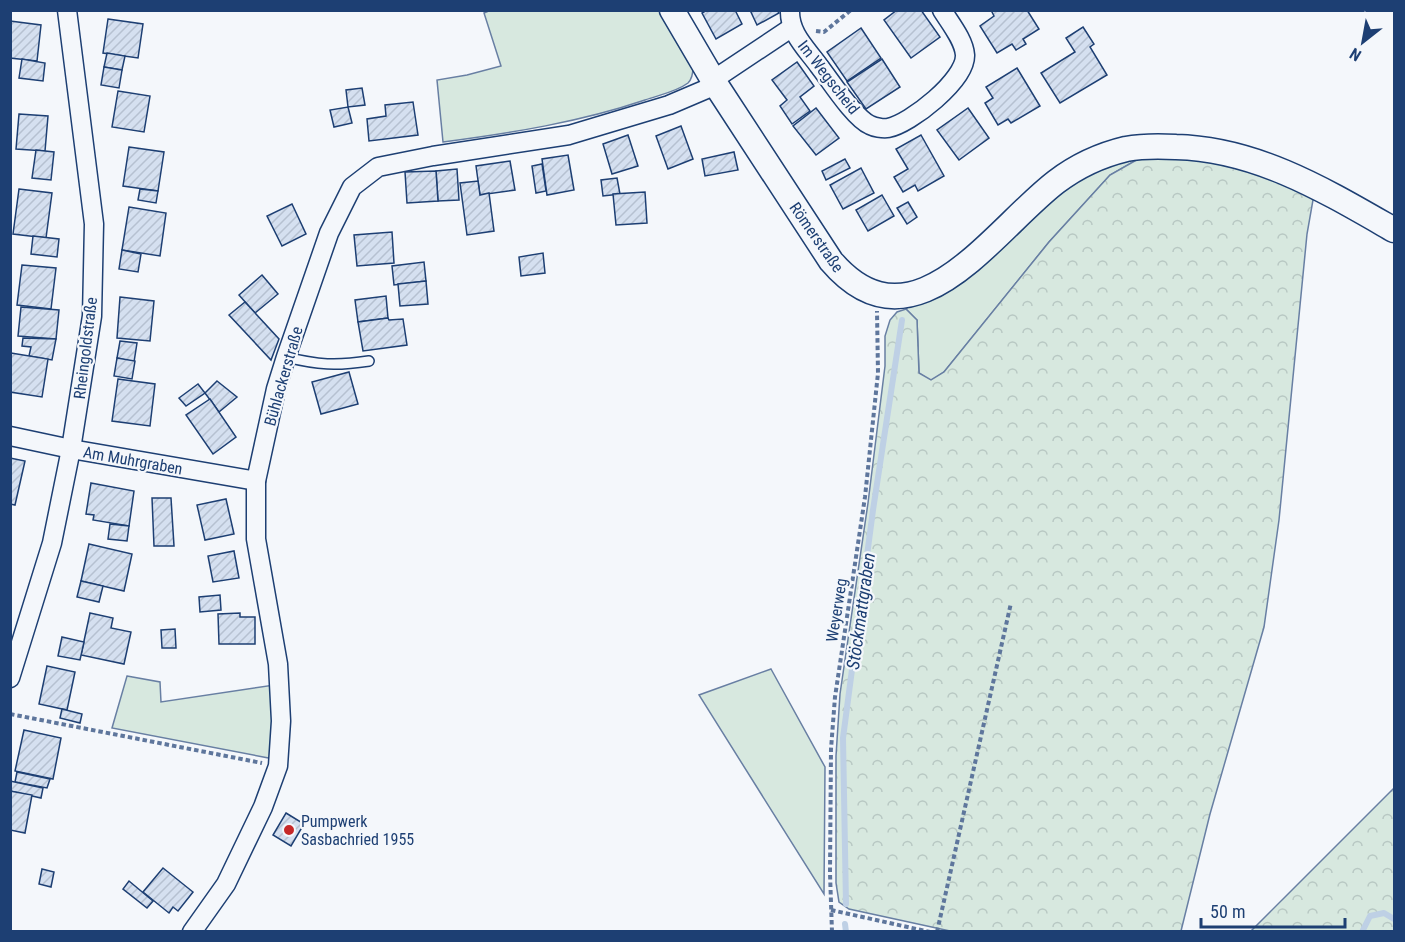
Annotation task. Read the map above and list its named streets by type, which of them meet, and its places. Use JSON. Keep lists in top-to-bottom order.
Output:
{
  "streets": {
    "street": [
      "Im Wegscheid",
      "Römerstraße",
      "Rheingoldstraße",
      "Bühlackerstraße",
      "Am Muhrgraben"
    ],
    "path": ["Weyerweg"]
  },
  "crossings": [
    ["Im Wegscheid", "Römerstraße"],
    ["Im Wegscheid", "Bühlackerstraße"],
    ["Römerstraße", "Bühlackerstraße"],
    ["Römerstraße", "Weyerweg"],
    ["Rheingoldstraße", "Am Muhrgraben"],
    ["Bühlackerstraße", "Am Muhrgraben"]
  ],
  "water": ["Stöckmattgraben"],
  "places": ["Pumpwerk Sasbachried 1955"],
  "scale_bar": "50 m",
  "north": "bottom left"
}
